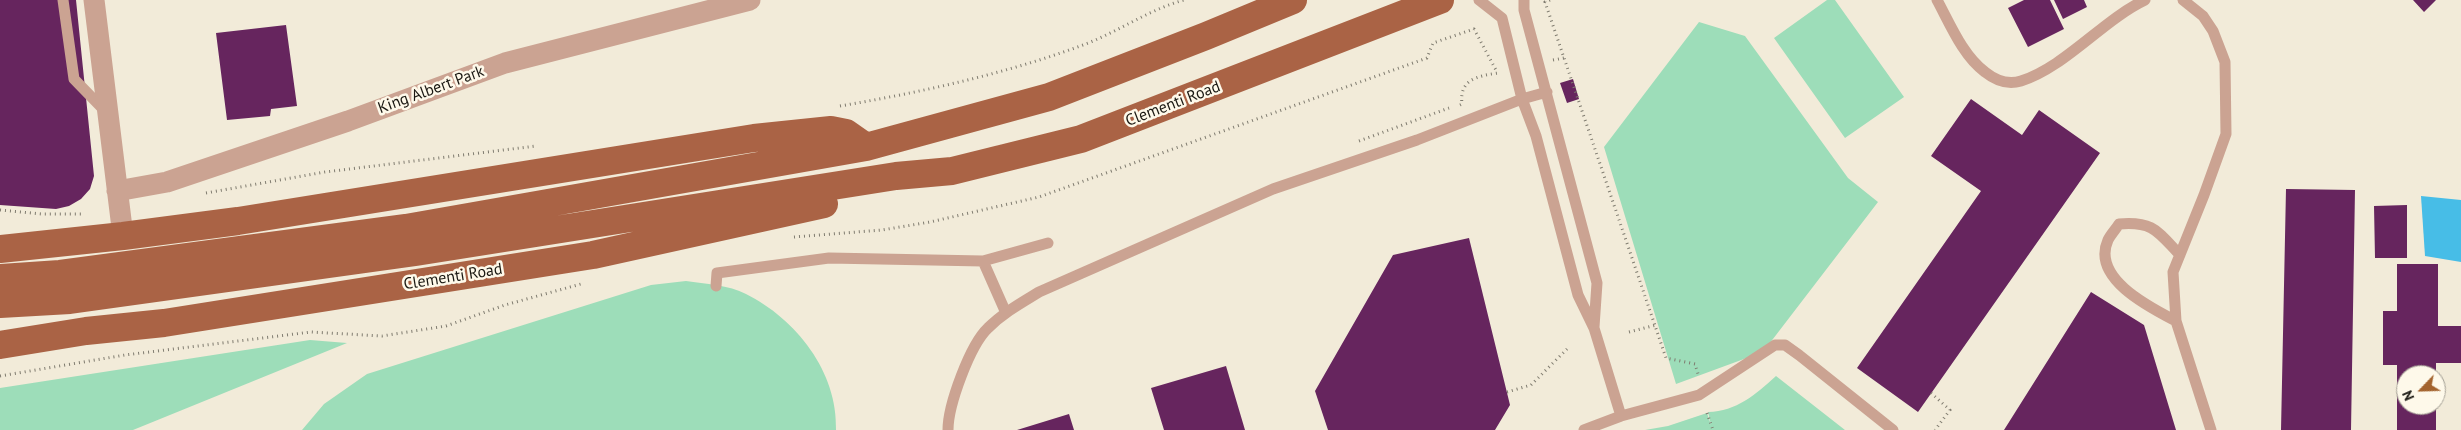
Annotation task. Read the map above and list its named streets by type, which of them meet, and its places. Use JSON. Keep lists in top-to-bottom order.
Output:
{
  "streets": {
    "main road": ["Clementi Road"],
    "street": ["King Albert Park"]
  },
  "north": "bottom left"
}
